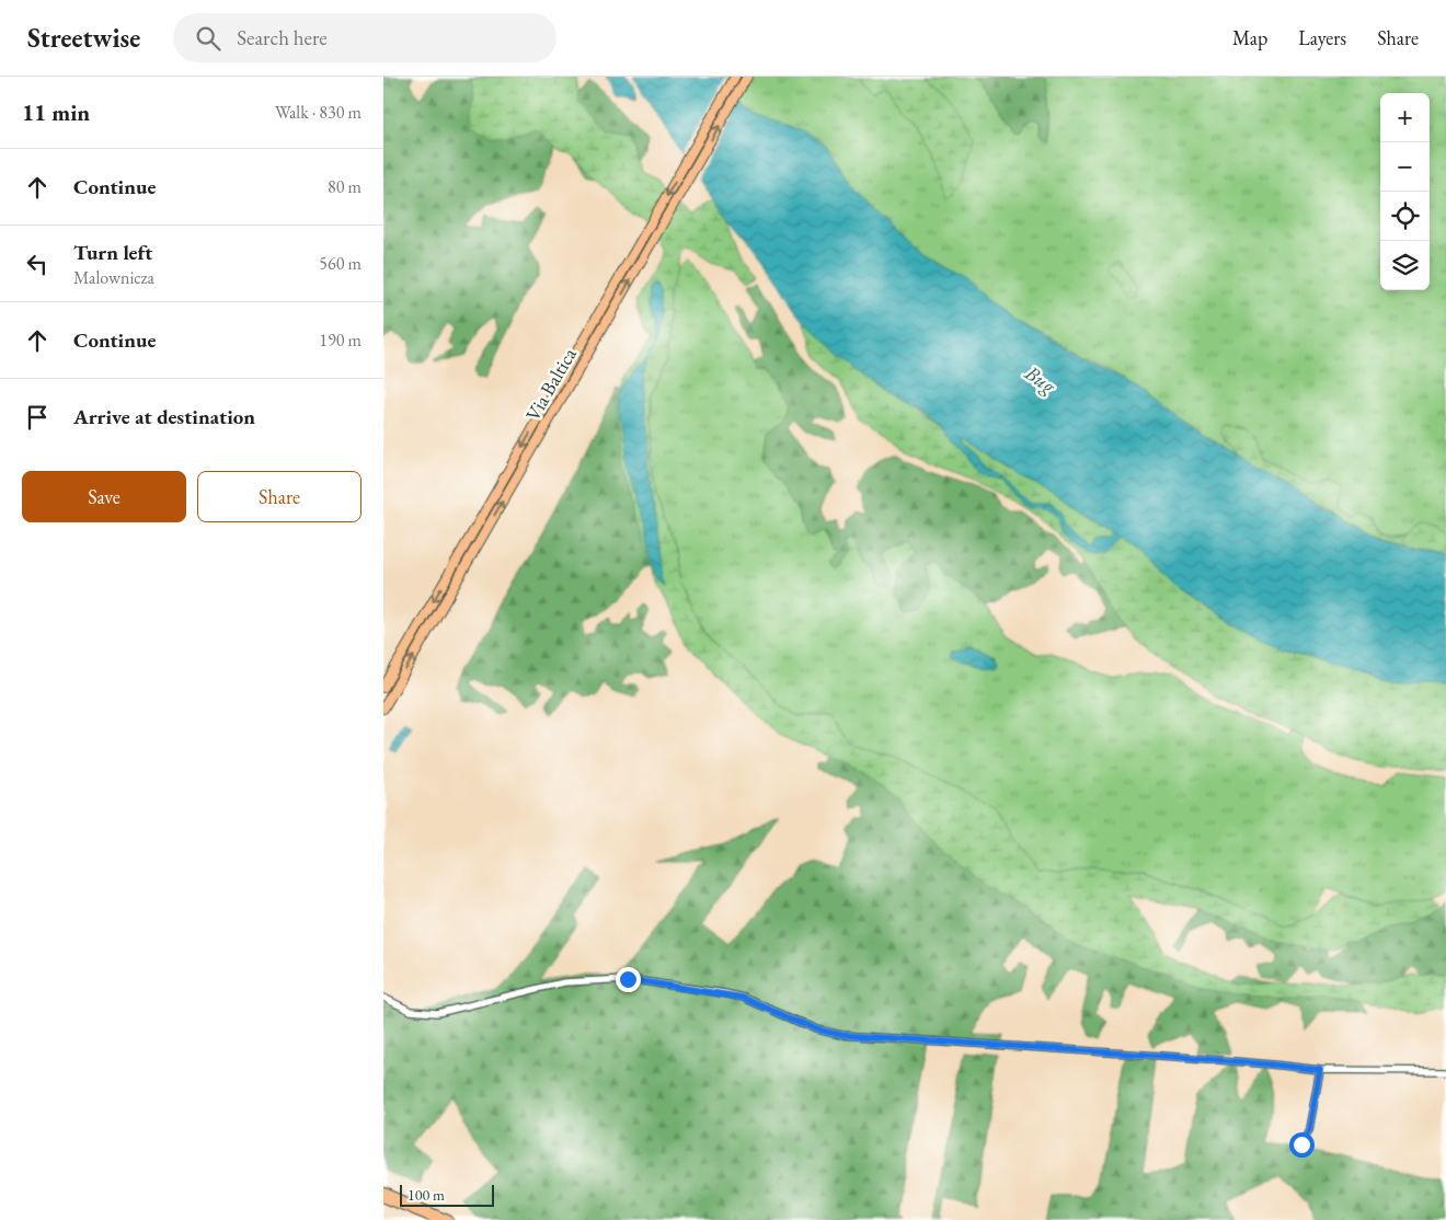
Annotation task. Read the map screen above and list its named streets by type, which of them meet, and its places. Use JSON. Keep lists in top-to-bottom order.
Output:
{
  "streets": {
    "highway": ["Via Baltica"]
  },
  "water": ["Bug"],
  "scale_bar": "100 m",
  "page": {
    "header": "Streetwise",
    "search": "Search here",
    "nav": ["Map", "Layers", "Share"],
    "heading": ["11 min", "Walk · 830 m"],
    "map_buttons": ["+", "−"],
    "list": [
      ["Continue", "80 m"],
      ["Turn left", "Malownicza", "560 m"],
      ["Continue", "190 m"],
      "Arrive at destination"
    ],
    "buttons": ["Save", "Share"],
    "scale": "100 m"
  }
}
